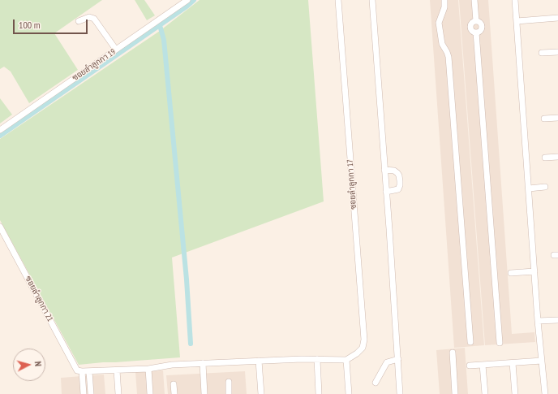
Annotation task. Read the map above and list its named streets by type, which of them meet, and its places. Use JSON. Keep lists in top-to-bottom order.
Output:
{
  "streets": {
    "street": ["ซอยลำลูกกา 19", "ซอยลำลูกกา 17", "ซอยลำลูกกา 21"]
  },
  "scale_bar": "100 m",
  "north": "right"
}
